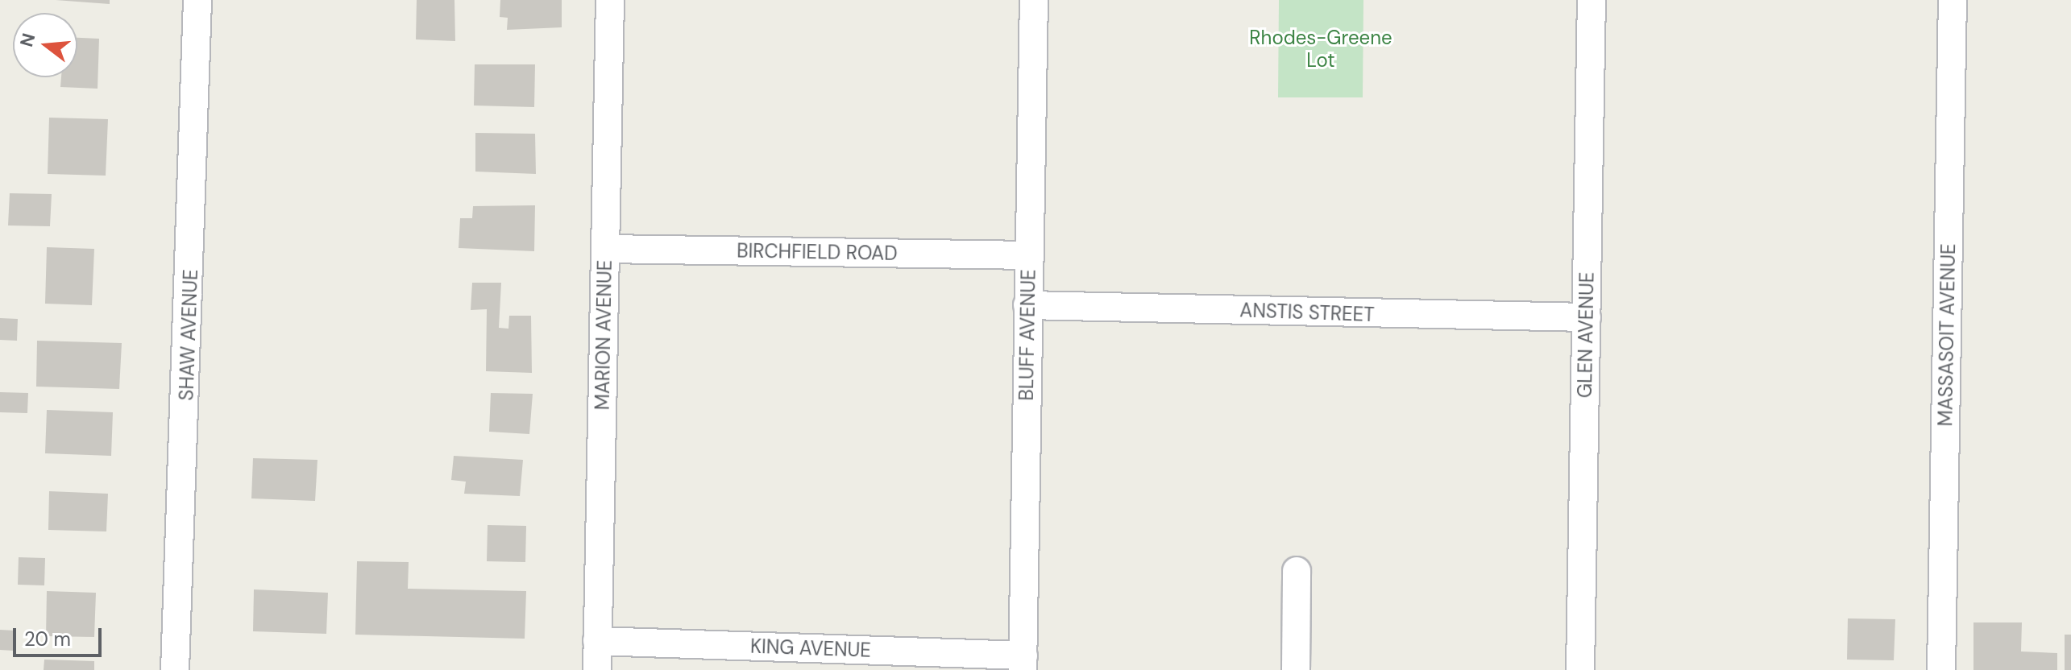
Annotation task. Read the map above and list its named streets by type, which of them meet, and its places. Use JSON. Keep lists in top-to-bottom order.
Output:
{
  "streets": {
    "street": [
      "BIRCHFIELD ROAD",
      "ANSTIS STREET",
      "SHAW AVENUE",
      "MARION AVENUE",
      "BLUFF AVENUE",
      "GLEN AVENUE",
      "MASSASOIT AVENUE",
      "KING AVENUE"
    ]
  },
  "crossings": [
    ["BIRCHFIELD ROAD", "MARION AVENUE"],
    ["BIRCHFIELD ROAD", "BLUFF AVENUE"],
    ["ANSTIS STREET", "BLUFF AVENUE"],
    ["ANSTIS STREET", "GLEN AVENUE"],
    ["MARION AVENUE", "KING AVENUE"],
    ["BLUFF AVENUE", "KING AVENUE"]
  ],
  "parks": ["Rhodes-Greene Lot"],
  "scale_bar": "20 m",
  "north": "left"
}
